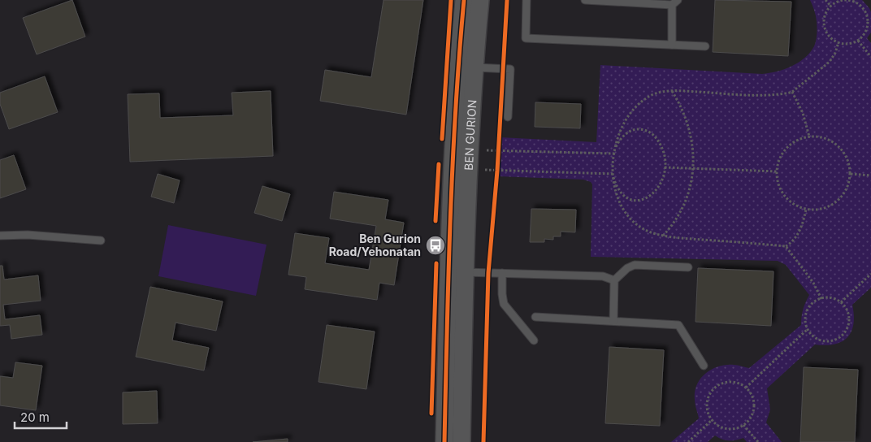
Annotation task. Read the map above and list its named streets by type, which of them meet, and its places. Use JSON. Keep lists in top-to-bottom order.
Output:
{
  "streets": {
    "street": ["BEN GURION"]
  },
  "places": {
    "bus stop": ["Ben Gurion Road/Yehonatan"]
  },
  "scale_bar": "20 m"
}
